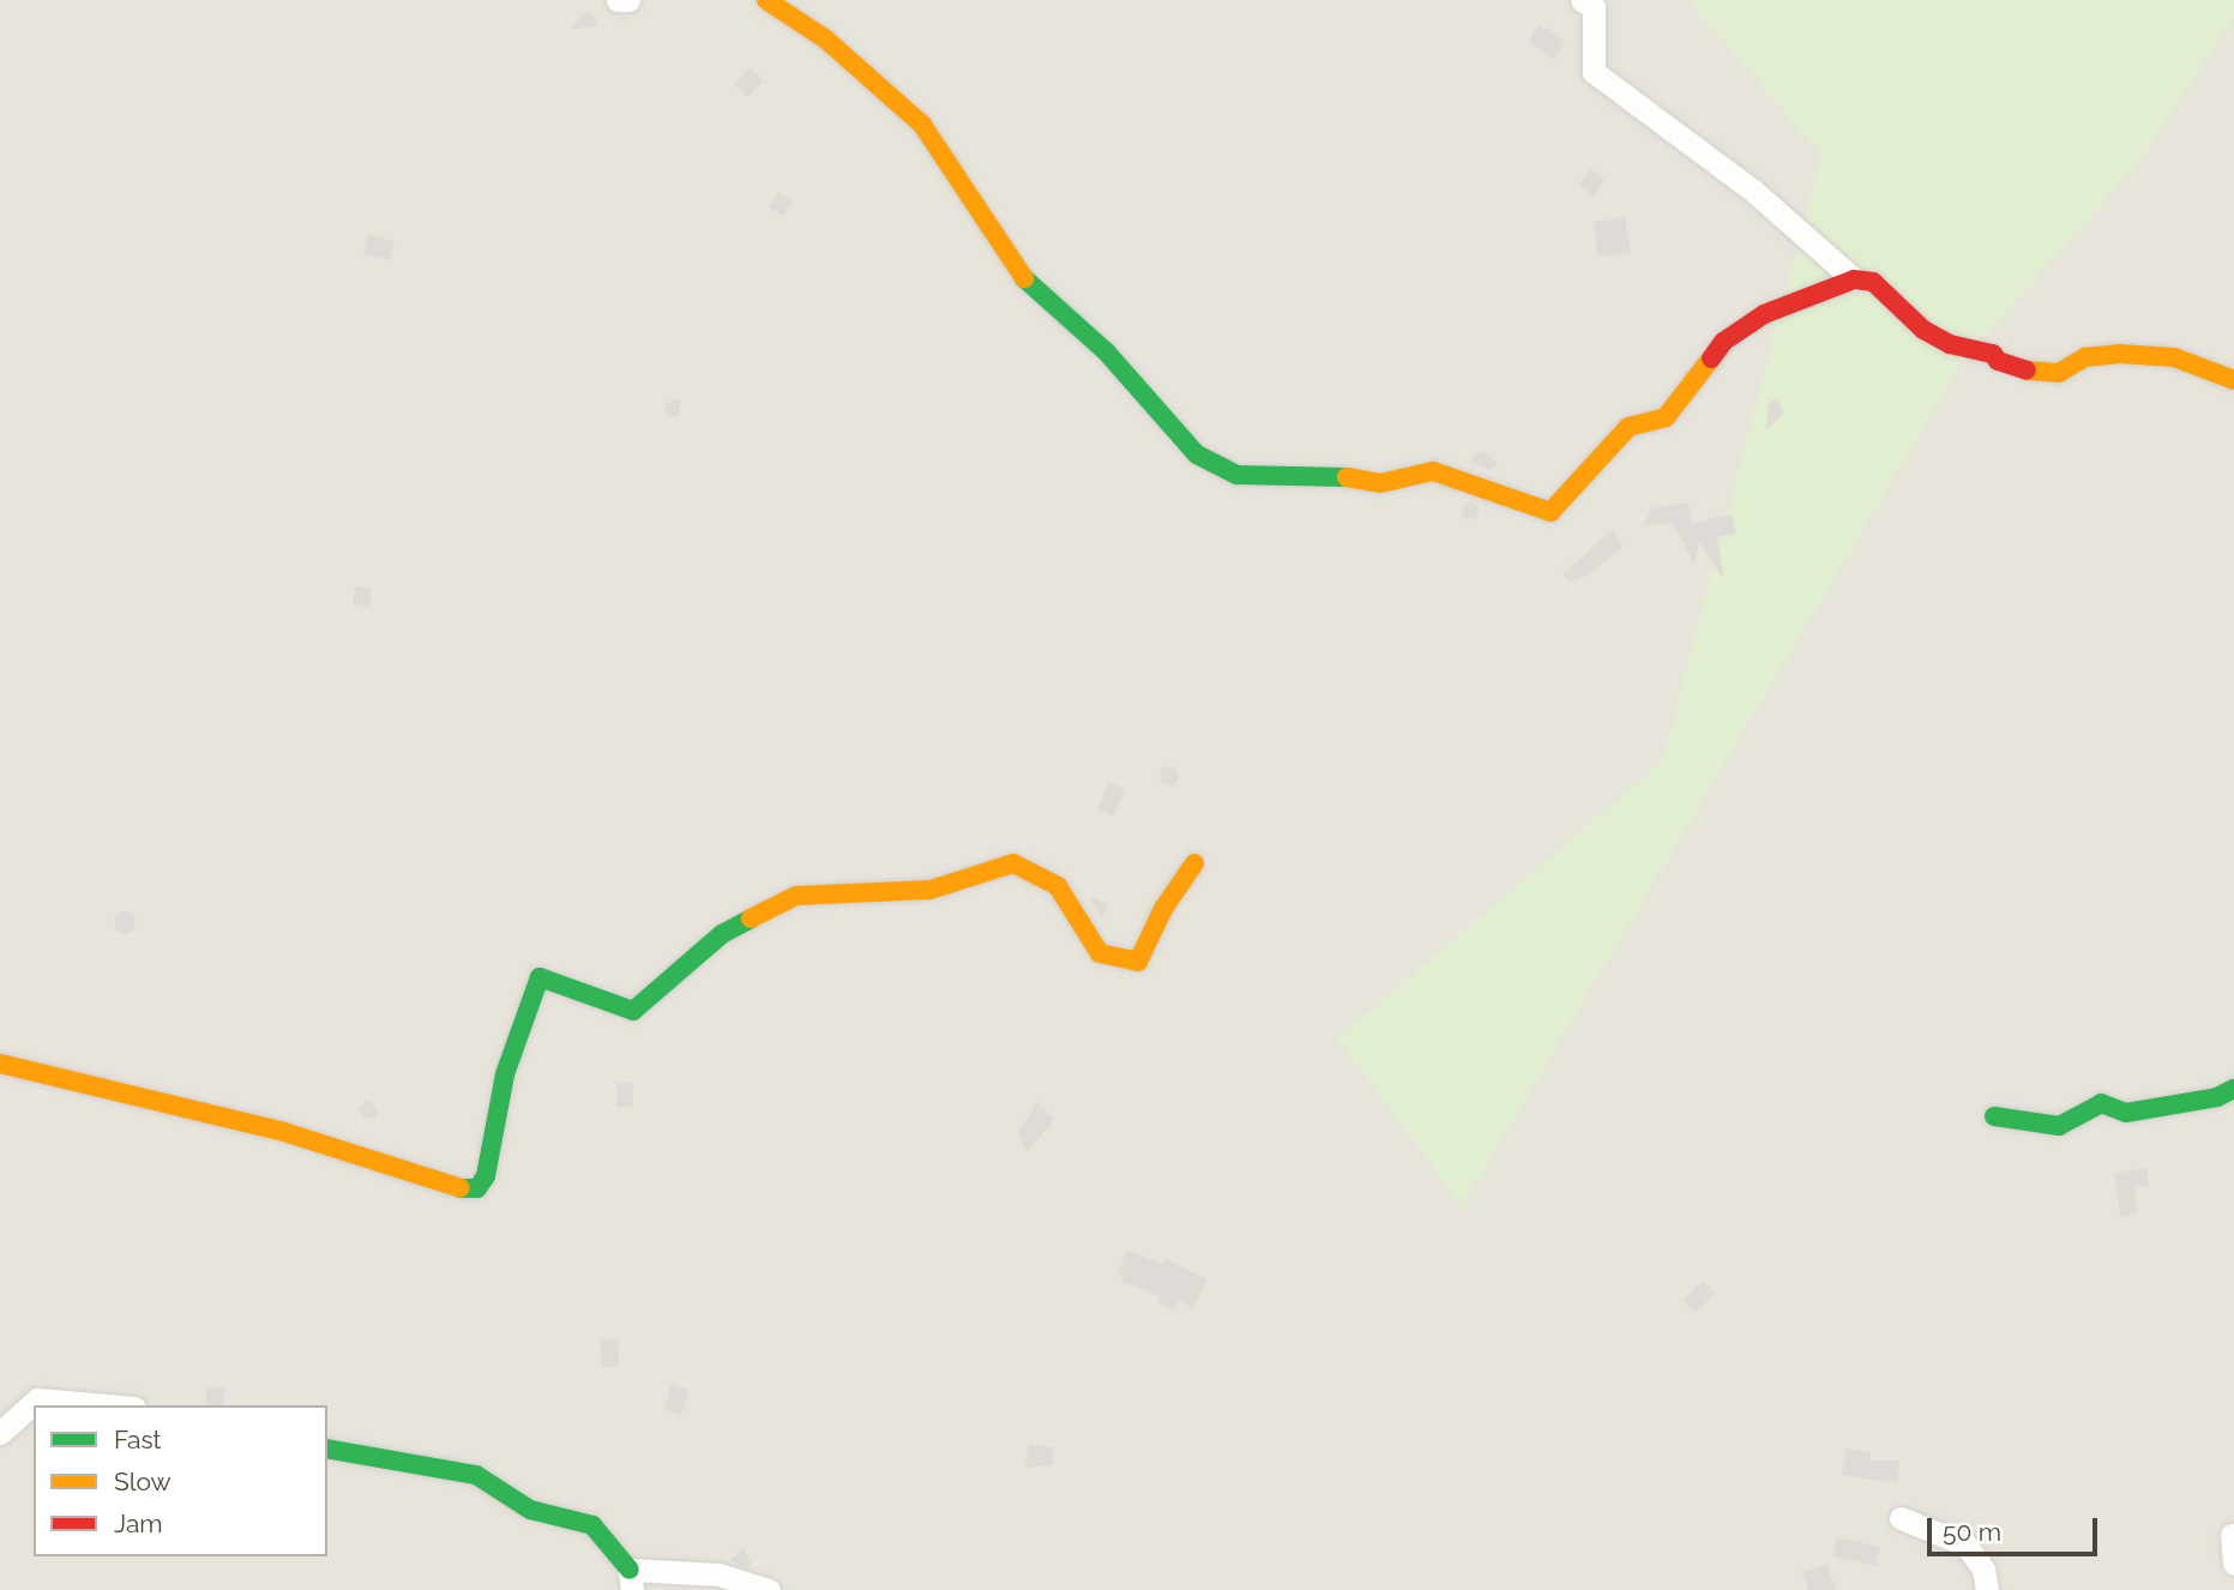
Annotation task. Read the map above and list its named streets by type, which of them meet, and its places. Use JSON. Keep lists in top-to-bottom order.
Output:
{
  "legend": ["Fast", "Slow", "Jam"],
  "scale_bar": "50 m"
}
